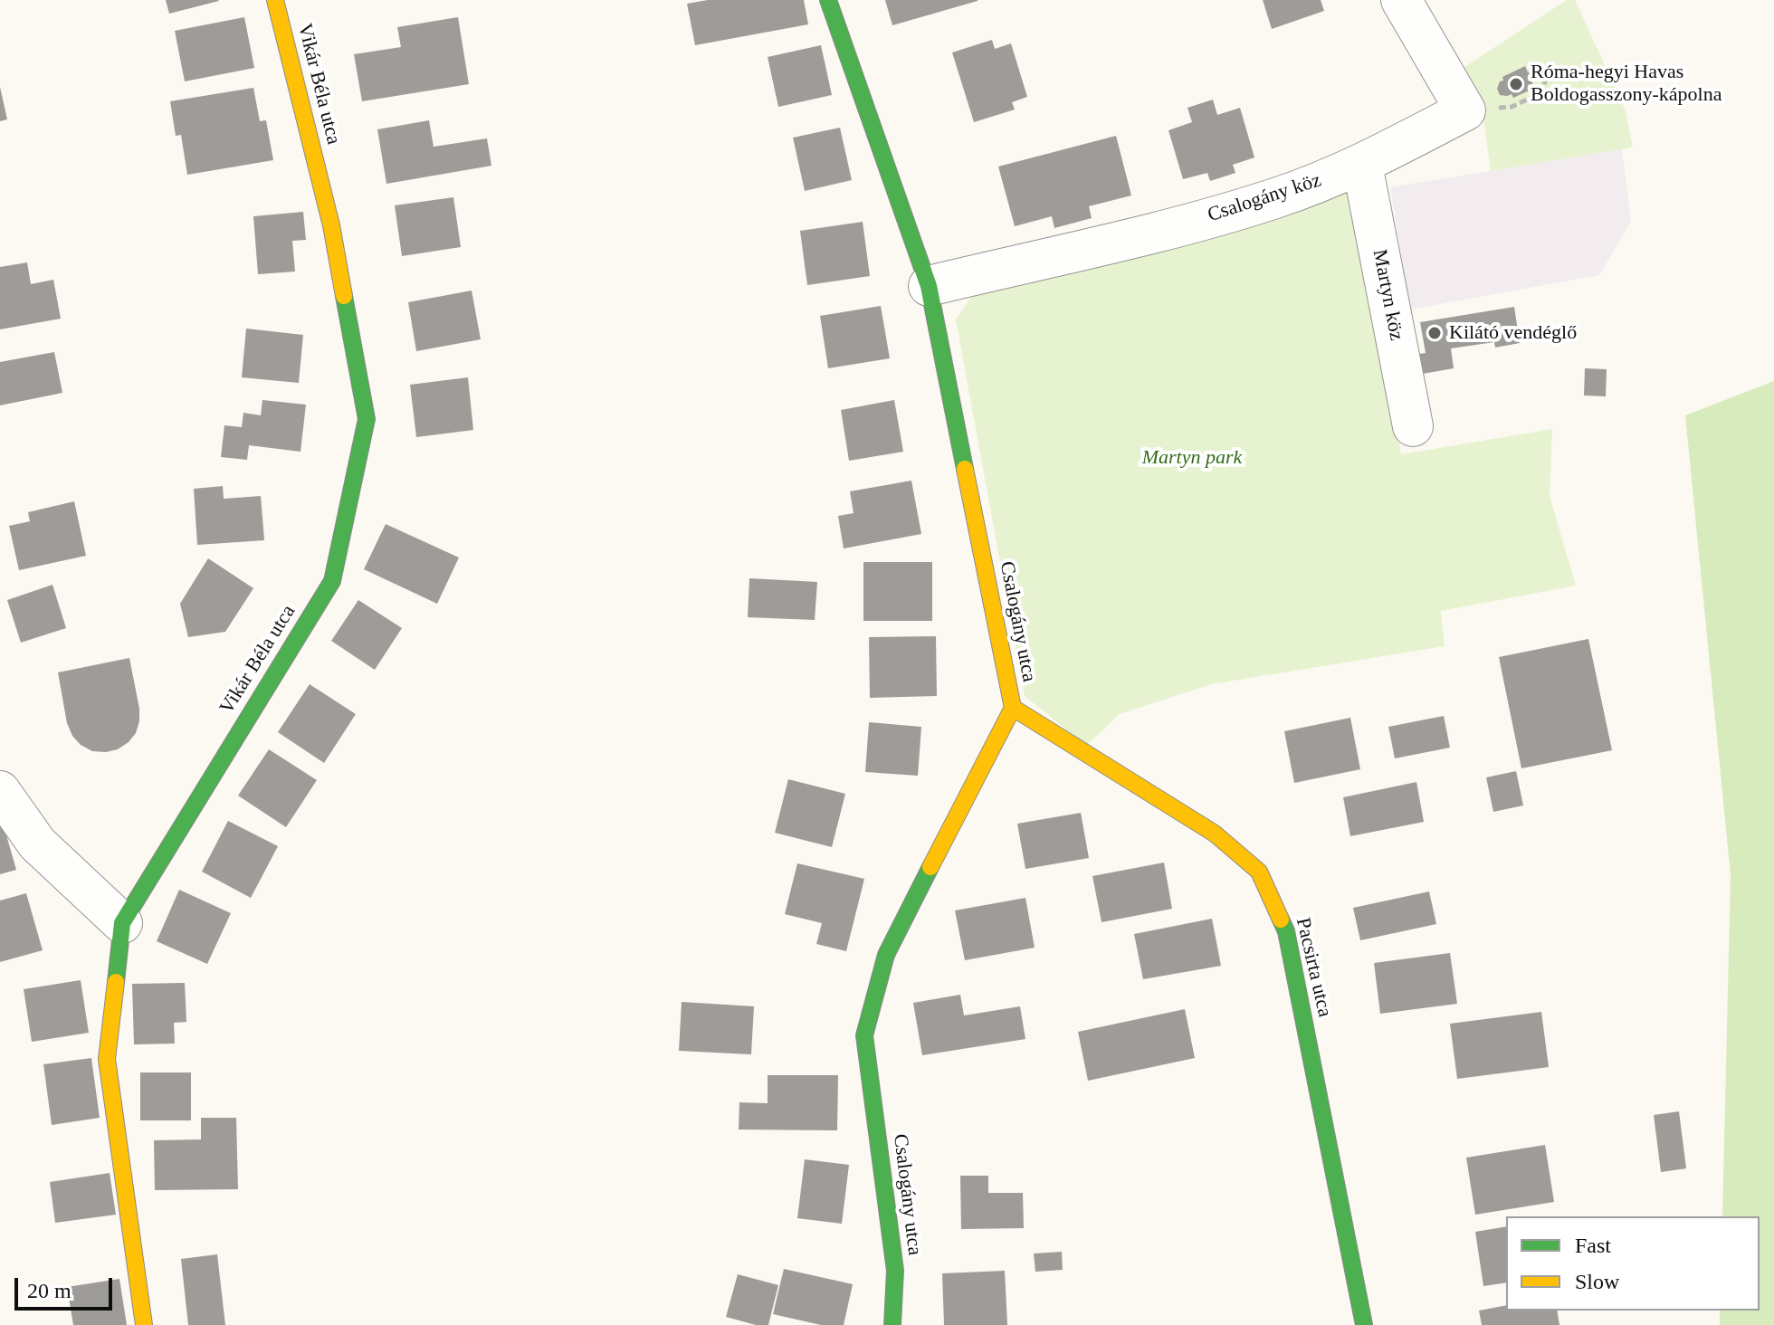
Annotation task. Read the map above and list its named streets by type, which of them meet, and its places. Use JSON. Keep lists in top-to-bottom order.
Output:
{
  "streets": {
    "street": [
      "Vikár Béla utca",
      "Csalogány köz",
      "Martyn köz",
      "Csalogány utca",
      "Pacsirta utca"
    ]
  },
  "crossings": [
    ["Csalogány köz", "Martyn köz"],
    ["Csalogány köz", "Csalogány utca"],
    ["Csalogány utca", "Pacsirta utca"]
  ],
  "parks": ["Martyn park"],
  "places": ["Róma-hegyi Havas Boldogasszony-kápolna", "Kilátó vendéglő"],
  "legend": ["Fast", "Slow"],
  "scale_bar": "20 m"
}
